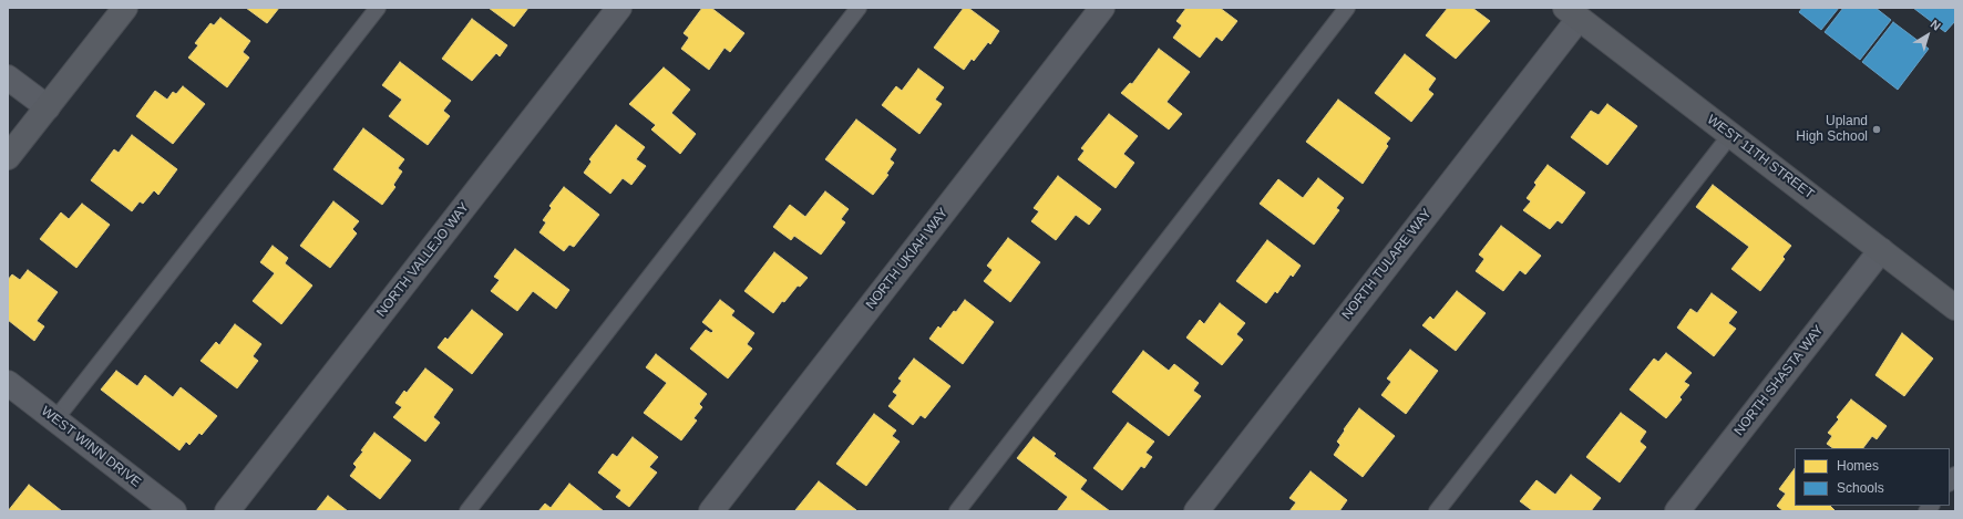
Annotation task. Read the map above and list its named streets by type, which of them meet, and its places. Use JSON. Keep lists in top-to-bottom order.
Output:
{
  "streets": {
    "street": [
      "WEST 11TH STREET",
      "NORTH UKIAH WAY",
      "NORTH VALLEJO WAY",
      "NORTH TULARE WAY",
      "NORTH SHASTA WAY",
      "WEST WINN DRIVE"
    ]
  },
  "crossings": [
    ["WEST 11TH STREET", "NORTH TULARE WAY"],
    ["WEST 11TH STREET", "NORTH SHASTA WAY"]
  ],
  "places": ["Upland High School"],
  "legend": ["Homes", "Schools"],
  "north": "top right"
}
